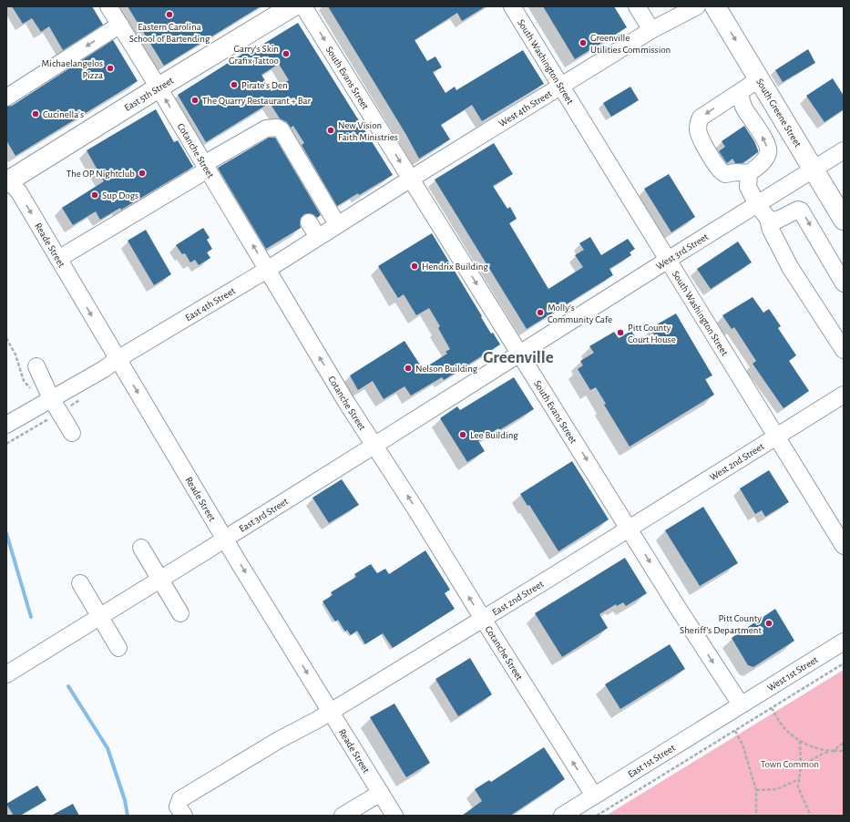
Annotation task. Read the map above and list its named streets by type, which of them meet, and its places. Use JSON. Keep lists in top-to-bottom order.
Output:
{
  "streets": {
    "main road": ["East 5th Street", "South Greene Street"],
    "street": [
      "South Washington Street",
      "South Evans Street",
      "West 4th Street",
      "Cotanche Street",
      "Reade Street",
      "West 3rd Street",
      "East 4th Street",
      "West 2nd Street",
      "East 3rd Street",
      "East 2nd Street",
      "West 1st Street",
      "East 1st Street"
    ]
  },
  "crossings": [
    ["South Washington Street", "West 4th Street"],
    ["South Washington Street", "West 3rd Street"],
    ["South Washington Street", "West 2nd Street"],
    ["South Evans Street", "West 4th Street"],
    ["South Evans Street", "West 3rd Street"],
    ["South Evans Street", "East 4th Street"],
    ["South Evans Street", "West 2nd Street"],
    ["South Evans Street", "East 3rd Street"],
    ["South Evans Street", "East 2nd Street"],
    ["South Evans Street", "West 1st Street"],
    ["South Evans Street", "East 1st Street"],
    ["East 5th Street", "Cotanche Street"],
    ["East 5th Street", "Reade Street"],
    ["West 4th Street", "East 4th Street"],
    ["South Greene Street", "West 3rd Street"],
    ["Cotanche Street", "East 4th Street"],
    ["Cotanche Street", "East 3rd Street"],
    ["Cotanche Street", "East 2nd Street"],
    ["Cotanche Street", "East 1st Street"],
    ["Reade Street", "East 4th Street"],
    ["Reade Street", "East 3rd Street"],
    ["Reade Street", "East 2nd Street"],
    ["West 3rd Street", "East 3rd Street"],
    ["West 2nd Street", "East 2nd Street"],
    ["West 1st Street", "East 1st Street"]
  ],
  "one_way": ["South Evans Street", "Cotanche Street", "Reade Street"],
  "districts": ["Greenville"],
  "parks": ["Town Common"],
  "places": [
    "Eastern Carolina School of Bartending",
    "Greenville Utilities Commission",
    "Garry's Skin Grafix Tattoo",
    "Michaelangelos Pizza",
    "Pirate's Den",
    "The Quarry Restaurant + Bar",
    "Cucinella's",
    "New Vision Faith Ministries",
    "The OP Nightclub",
    "Sup Dogs",
    "Hendrix Building",
    "Molly's Community Cafe",
    "Pitt County Court House",
    "Nelson Building",
    "Lee Building",
    "Pitt County Sheriff's Department"
  ]
}
